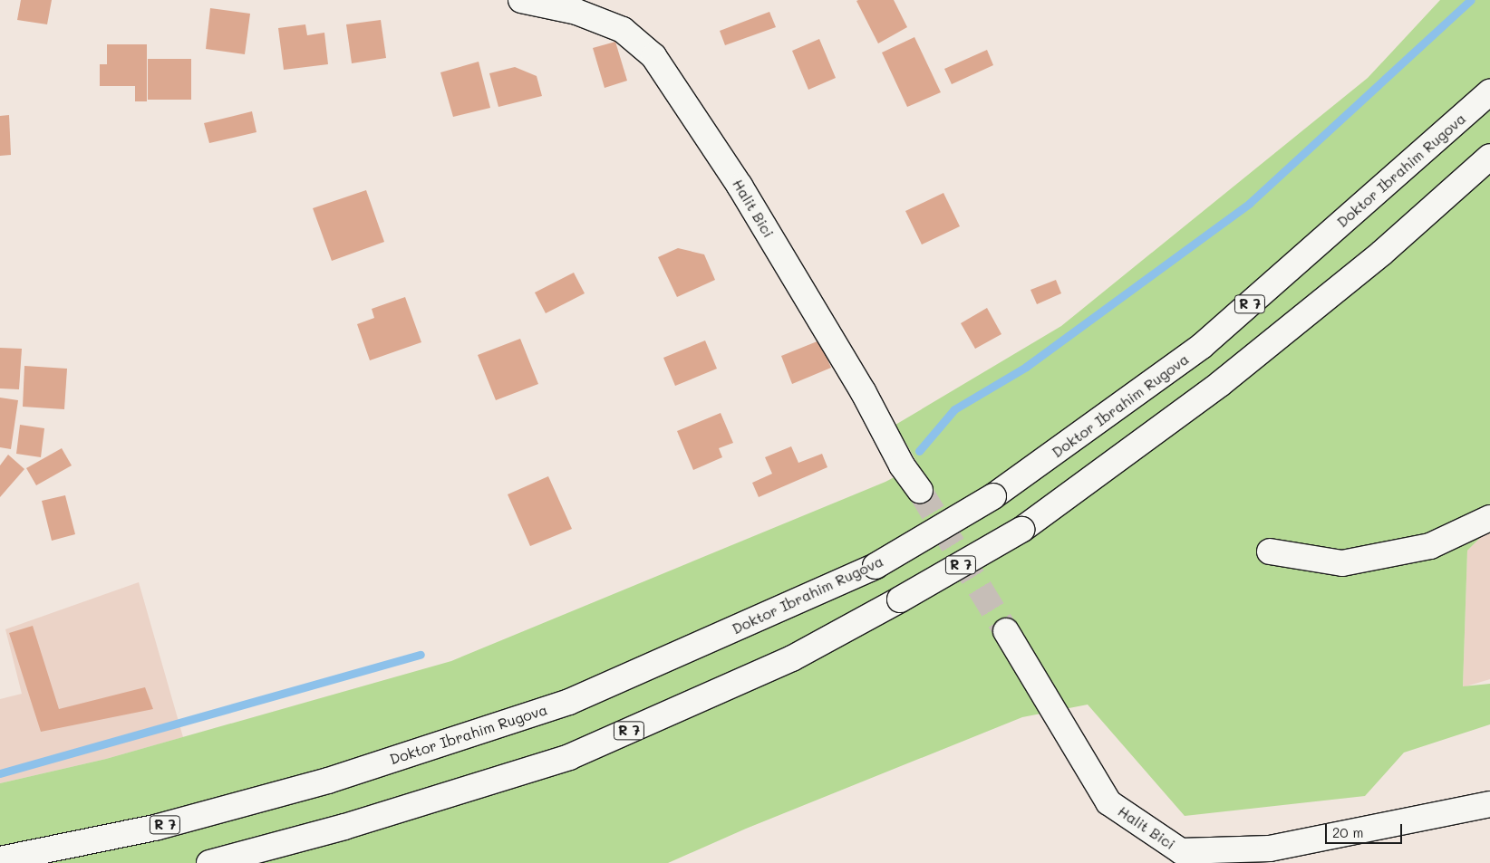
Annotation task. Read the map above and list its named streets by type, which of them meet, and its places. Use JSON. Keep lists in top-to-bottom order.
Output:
{
  "streets": {
    "main road": ["Doktor Ibrahim Rugova", "Halit Bici", "R 7"]
  },
  "scale_bar": "20 m"
}
